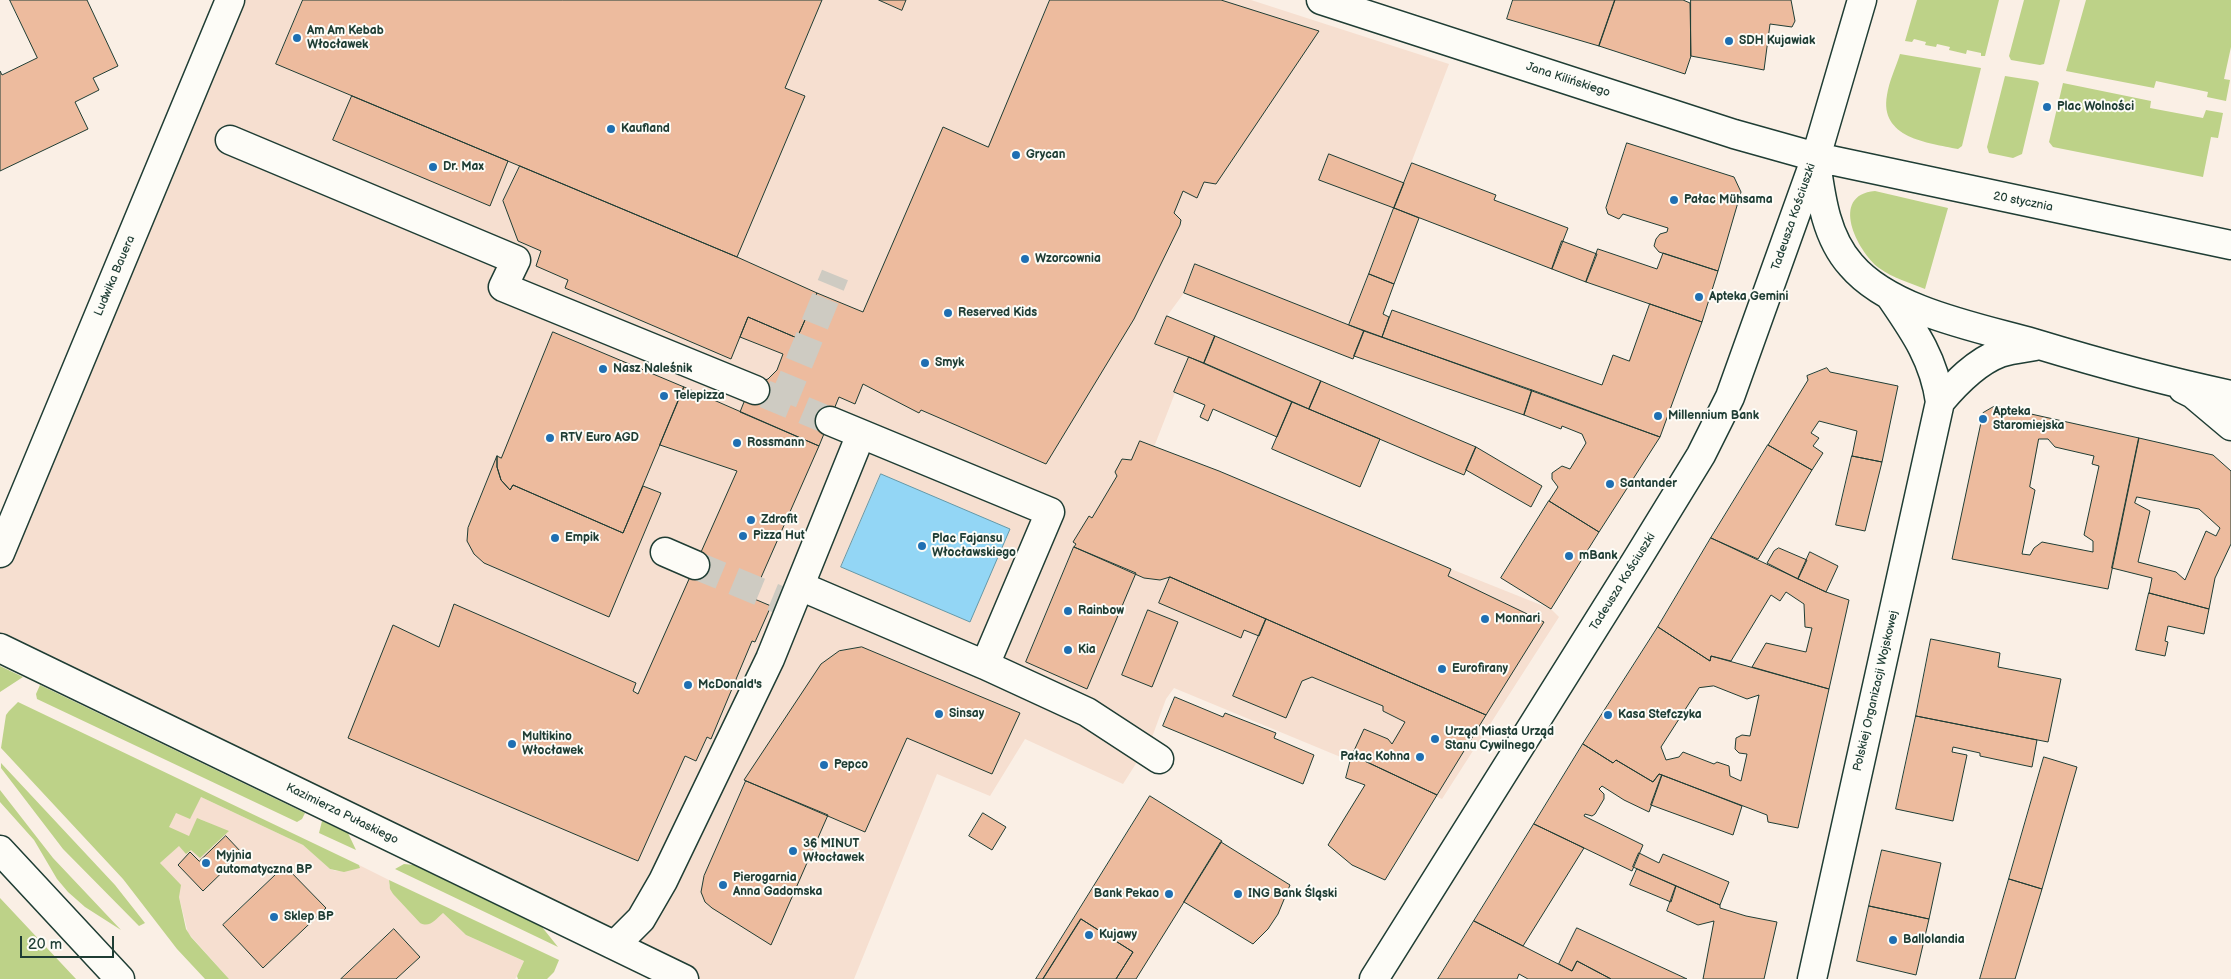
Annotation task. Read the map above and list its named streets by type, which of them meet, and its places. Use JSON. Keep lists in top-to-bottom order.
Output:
{
  "streets": {
    "street": [
      "Jana Kilińskiego",
      "20 stycznia",
      "Tadeusza Kościuszki",
      "Ludwika Bauera",
      "Polskiej Organizacji Wojskowej",
      "Kazimierza Pułaskiego"
    ]
  },
  "crossings": [
    ["Jana Kilińskiego", "20 stycznia"],
    ["Jana Kilińskiego", "Tadeusza Kościuszki"],
    ["20 stycznia", "Tadeusza Kościuszki"]
  ],
  "places": [
    "Am Am Kebab Włocławek",
    "SDH Kujawiak",
    "Plac Wolności",
    "Kaufland",
    "Grycan",
    "Dr. Max",
    "Pałac Mühsama",
    "Wzorcownia",
    "Apteka Gemini",
    "Reserved Kids",
    "Smyk",
    "Nasz Naleśnik",
    "Telepizza",
    "Millennium Bank",
    "Apteka Staromiejska",
    "RTV Euro AGD",
    "Rossmann",
    "Santander",
    "Zdrofit",
    "Pizza Hut",
    "Empik",
    "Plac Fajansu Włocławskiego",
    "mBank",
    "Rainbow",
    "Monnari",
    "Kia",
    "Eurofirany",
    "McDonald's",
    "Sinsay",
    "Kasa Stefczyka",
    "Urząd Miasta Urząd Stanu Cywilnego",
    "Multikino Włocławek",
    "Pałac Kohna",
    "Pepco",
    "36 MINUT Włocławek",
    "Myjnia automatyczna BP",
    "Pierogarnia Anna Gadomska",
    "Bank Pekao",
    "ING Bank Śląski",
    "Sklep BP",
    "Kujawy",
    "Ballolandia"
  ],
  "scale_bar": "20 m"
}
